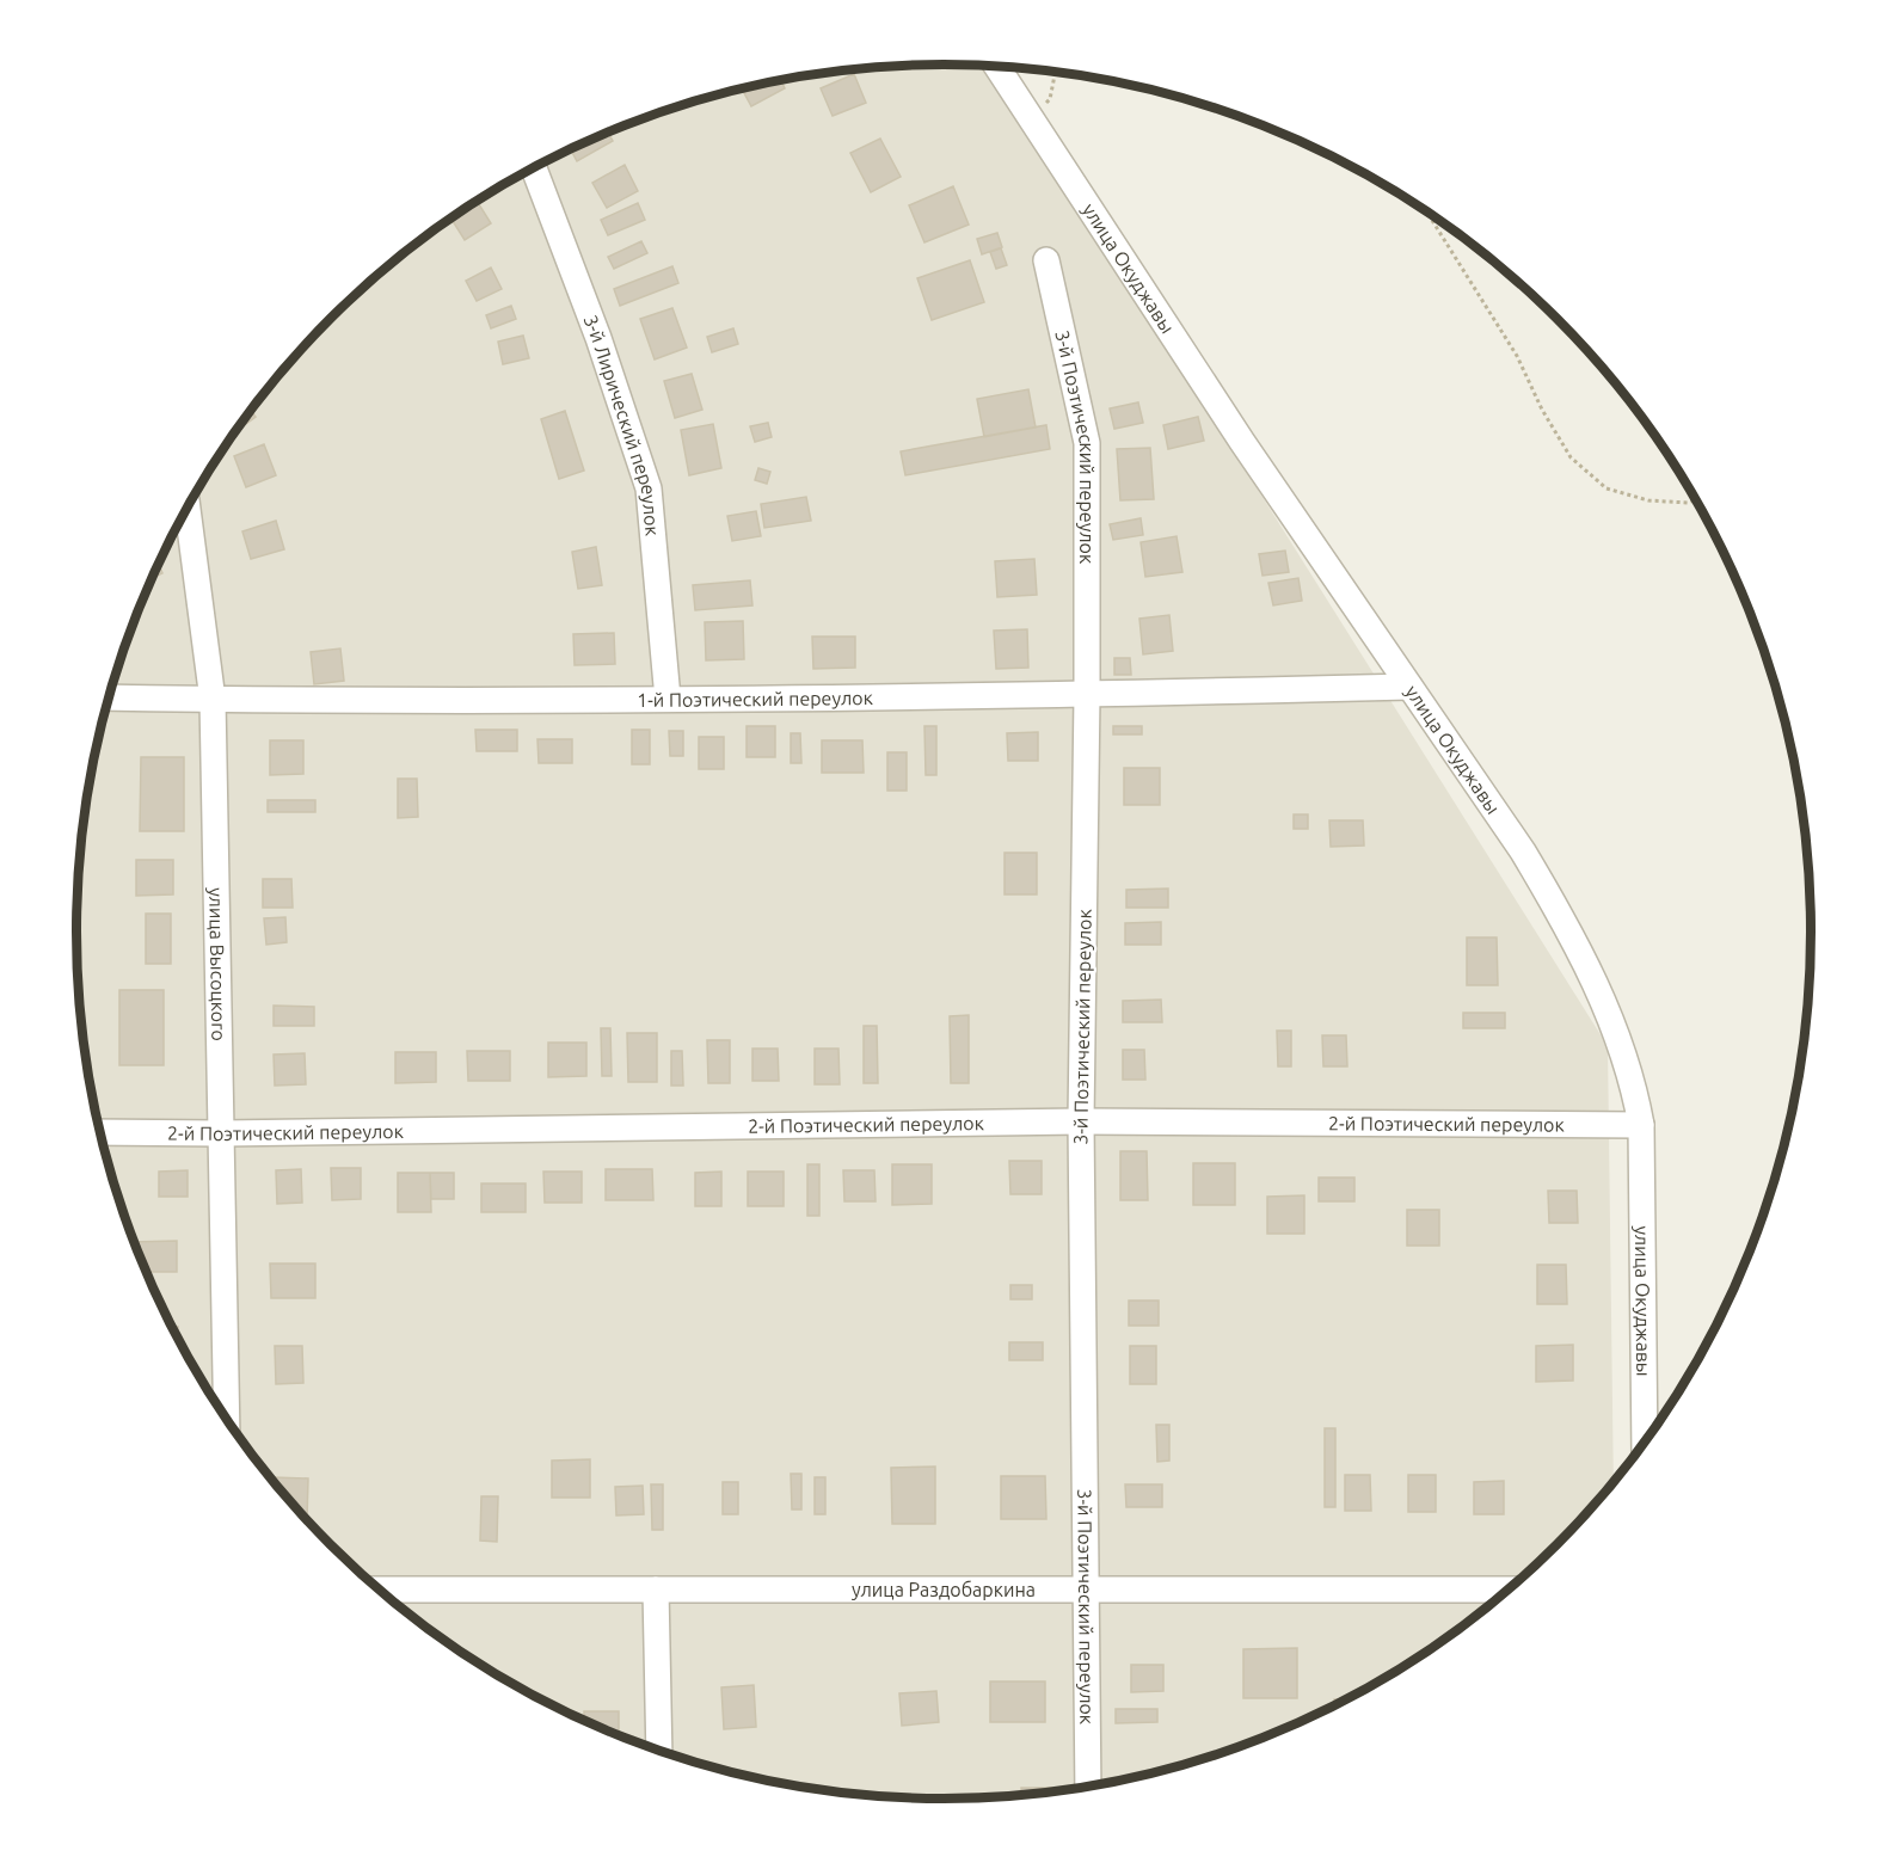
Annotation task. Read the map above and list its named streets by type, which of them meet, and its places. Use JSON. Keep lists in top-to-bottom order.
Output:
{
  "streets": {
    "street": [
      "улица Окуджавы",
      "3-й Лирический переулок",
      "3-й Поэтический переулок",
      "1-й Поэтический переулок",
      "улица Высоцкого",
      "2-й Поэтический переулок",
      "улица Раздобаркина"
    ]
  },
  "crossings": [
    ["улица Окуджавы", "1-й Поэтический переулок"],
    ["улица Окуджавы", "2-й Поэтический переулок"],
    ["3-й Лирический переулок", "1-й Поэтический переулок"],
    ["3-й Поэтический переулок", "1-й Поэтический переулок"],
    ["3-й Поэтический переулок", "2-й Поэтический переулок"],
    ["3-й Поэтический переулок", "улица Раздобаркина"],
    ["1-й Поэтический переулок", "улица Высоцкого"],
    ["улица Высоцкого", "2-й Поэтический переулок"]
  ]
}
